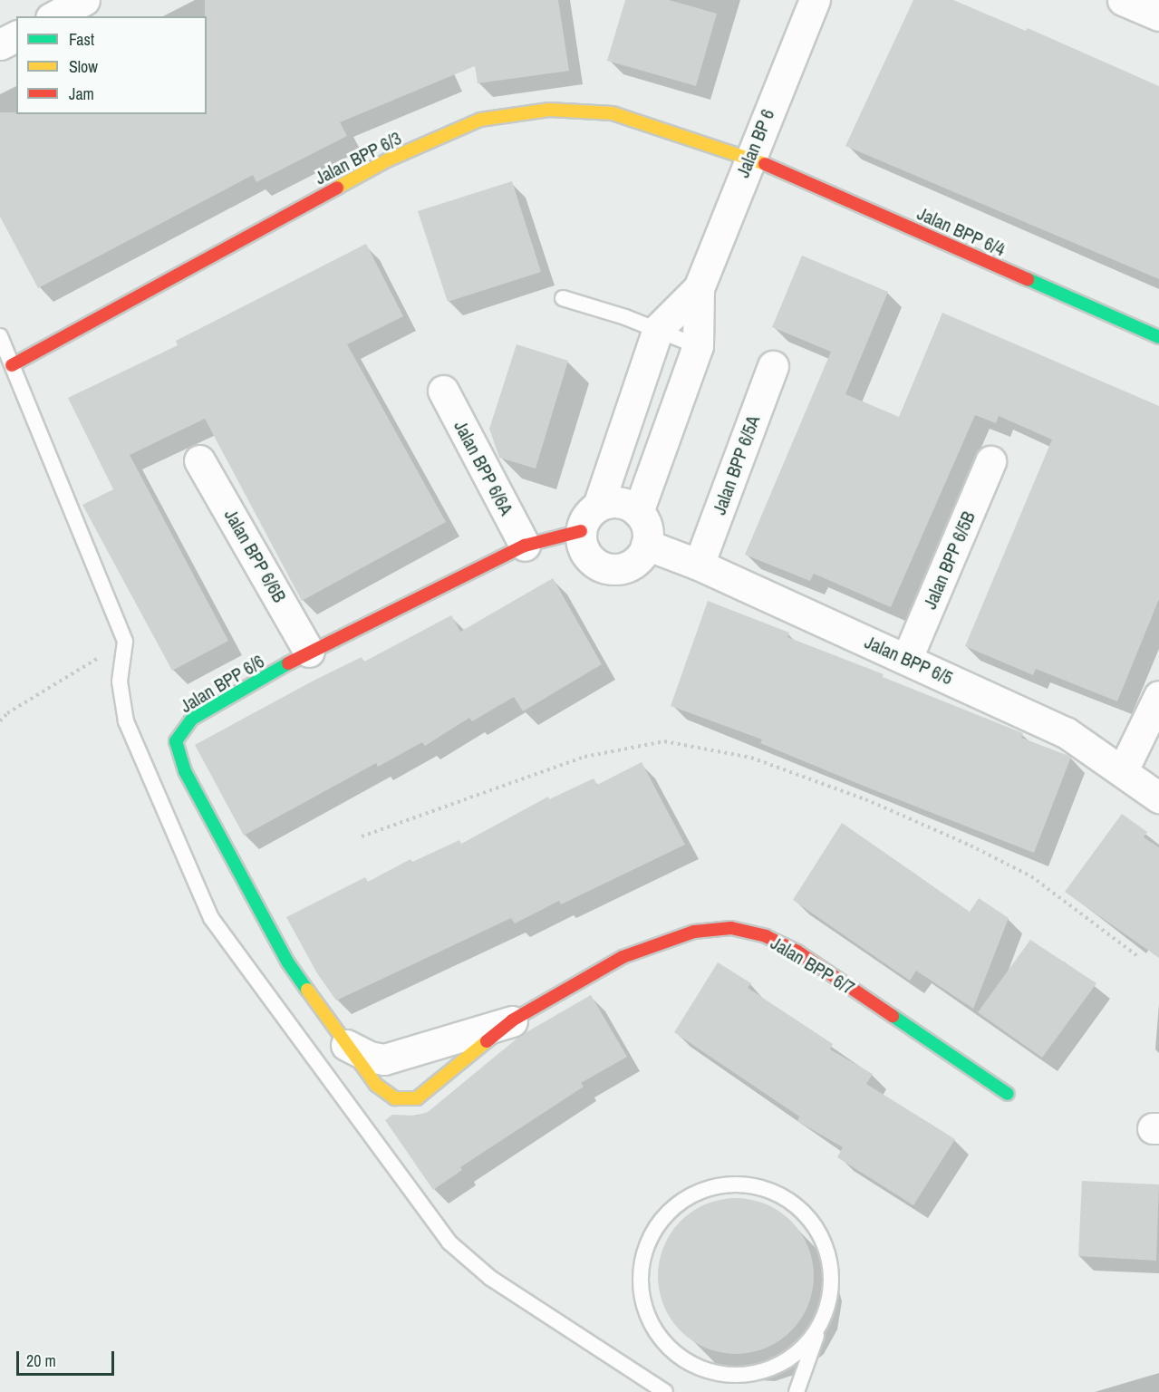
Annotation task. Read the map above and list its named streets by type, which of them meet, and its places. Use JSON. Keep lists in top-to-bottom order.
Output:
{
  "streets": {
    "street": [
      "Jalan BP 6",
      "Jalan BPP 6/3",
      "Jalan BPP 6/4",
      "Jalan BPP 6/5A",
      "Jalan BPP 6/6A",
      "Jalan BPP 6/6B",
      "Jalan BPP 6/5B",
      "Jalan BPP 6/5",
      "Jalan BPP 6/6",
      "Jalan BPP 6/7"
    ]
  },
  "crossings": [
    ["Jalan BP 6", "Jalan BPP 6/3"],
    ["Jalan BP 6", "Jalan BPP 6/4"],
    ["Jalan BPP 6/3", "Jalan BPP 6/4"],
    ["Jalan BPP 6/5A", "Jalan BPP 6/5"],
    ["Jalan BPP 6/6A", "Jalan BPP 6/6"],
    ["Jalan BPP 6/6B", "Jalan BPP 6/6"],
    ["Jalan BPP 6/5B", "Jalan BPP 6/5"],
    ["Jalan BPP 6/5", "Jalan BPP 6/6"],
    ["Jalan BPP 6/6", "Jalan BPP 6/7"]
  ],
  "legend": ["Fast", "Slow", "Jam"],
  "scale_bar": "20 m"
}
